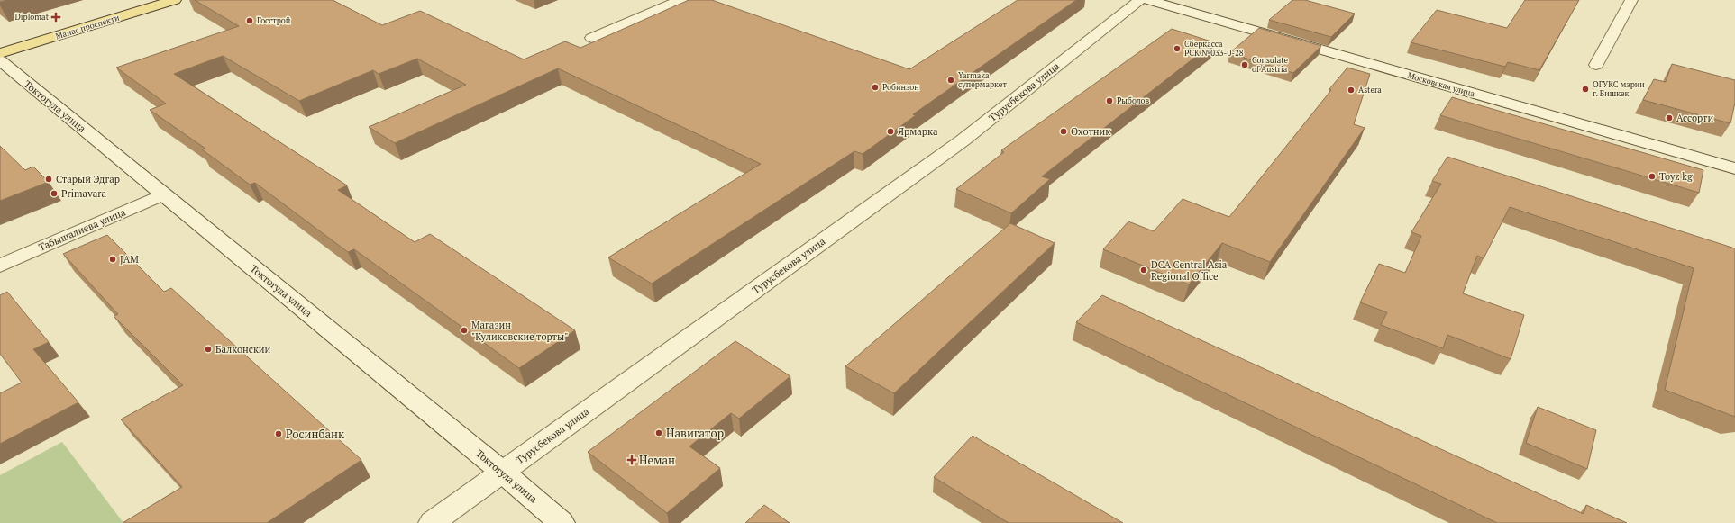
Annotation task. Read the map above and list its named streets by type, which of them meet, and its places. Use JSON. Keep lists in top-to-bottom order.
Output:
{
  "streets": {
    "main road": [
      "Манас проспекти",
      "Московская улица",
      "Турусбекова улица",
      "Токтогула улица",
      "Табышалиева улица"
    ]
  },
  "crossings": [
    ["Турусбекова улица", "Токтогула улица"],
    ["Токтогула улица", "Табышалиева улица"]
  ],
  "places": {
    "health": ["Diplomat", "Неман"],
    "other": [
      "Госстрой",
      "Сберкасса РСК №033-0-28",
      "Consulate of Austria",
      "Yarmaka супермаркет",
      "Робинзон",
      "ОГУКС мэрии г. Бишкек",
      "Astera",
      "Рыболов",
      "Ассорти",
      "Ярмарка",
      "Охотник",
      "Toyz kg",
      "Старый Эдгар",
      "Primavara",
      "JAM",
      "DCA Central Asia Regional Office",
      "Магазин \"Куликовские торты\"",
      "Балконскии",
      "Навигатор",
      "Росинбанк"
    ]
  }
}
